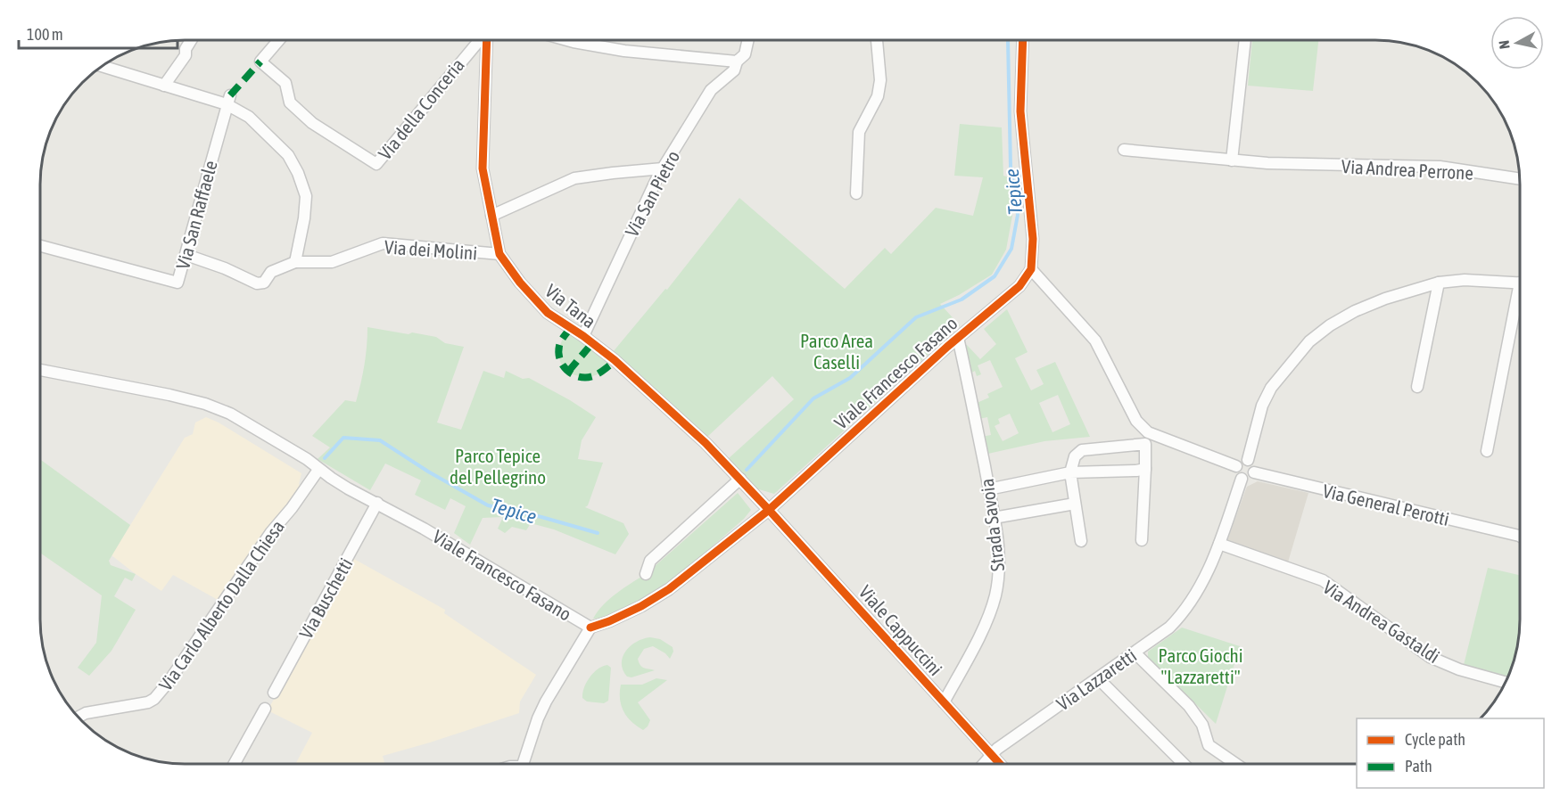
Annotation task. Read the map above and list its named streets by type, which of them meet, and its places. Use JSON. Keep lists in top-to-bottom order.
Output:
{
  "streets": {
    "street": [
      "Via della Conceria",
      "Via Andrea Perrone",
      "Via San Pietro",
      "Via San Raffaele",
      "Via dei Molini",
      "Via Tana",
      "Viale Francesco Fasano",
      "Via General Perotti",
      "Strada Savoia",
      "Via Buschetti",
      "Via Carlo Alberto Dalla Chiesa",
      "Via Andrea Gastaldi",
      "Viale Cappuccini",
      "Via Lazzaretti"
    ]
  },
  "crossings": [
    ["Via San Pietro", "Via Tana"],
    ["Via San Raffaele", "Via dei Molini"],
    ["Via dei Molini", "Via Tana"],
    ["Via Tana", "Viale Francesco Fasano"],
    ["Via Tana", "Viale Cappuccini"],
    ["Viale Francesco Fasano", "Strada Savoia"],
    ["Viale Francesco Fasano", "Via Buschetti"],
    ["Viale Francesco Fasano", "Via Carlo Alberto Dalla Chiesa"],
    ["Viale Francesco Fasano", "Viale Cappuccini"],
    ["Via General Perotti", "Via Lazzaretti"],
    ["Strada Savoia", "Viale Cappuccini"],
    ["Via Andrea Gastaldi", "Via Lazzaretti"],
    ["Viale Cappuccini", "Via Lazzaretti"]
  ],
  "water": ["Tepice"],
  "parks": ["Parco Area Caselli", "Parco Tepice del Pellegrino", "Parco Giochi \"Lazzaretti\""],
  "legend": ["Cycle path", "Path"],
  "scale_bar": "100 m",
  "north": "left"
}
